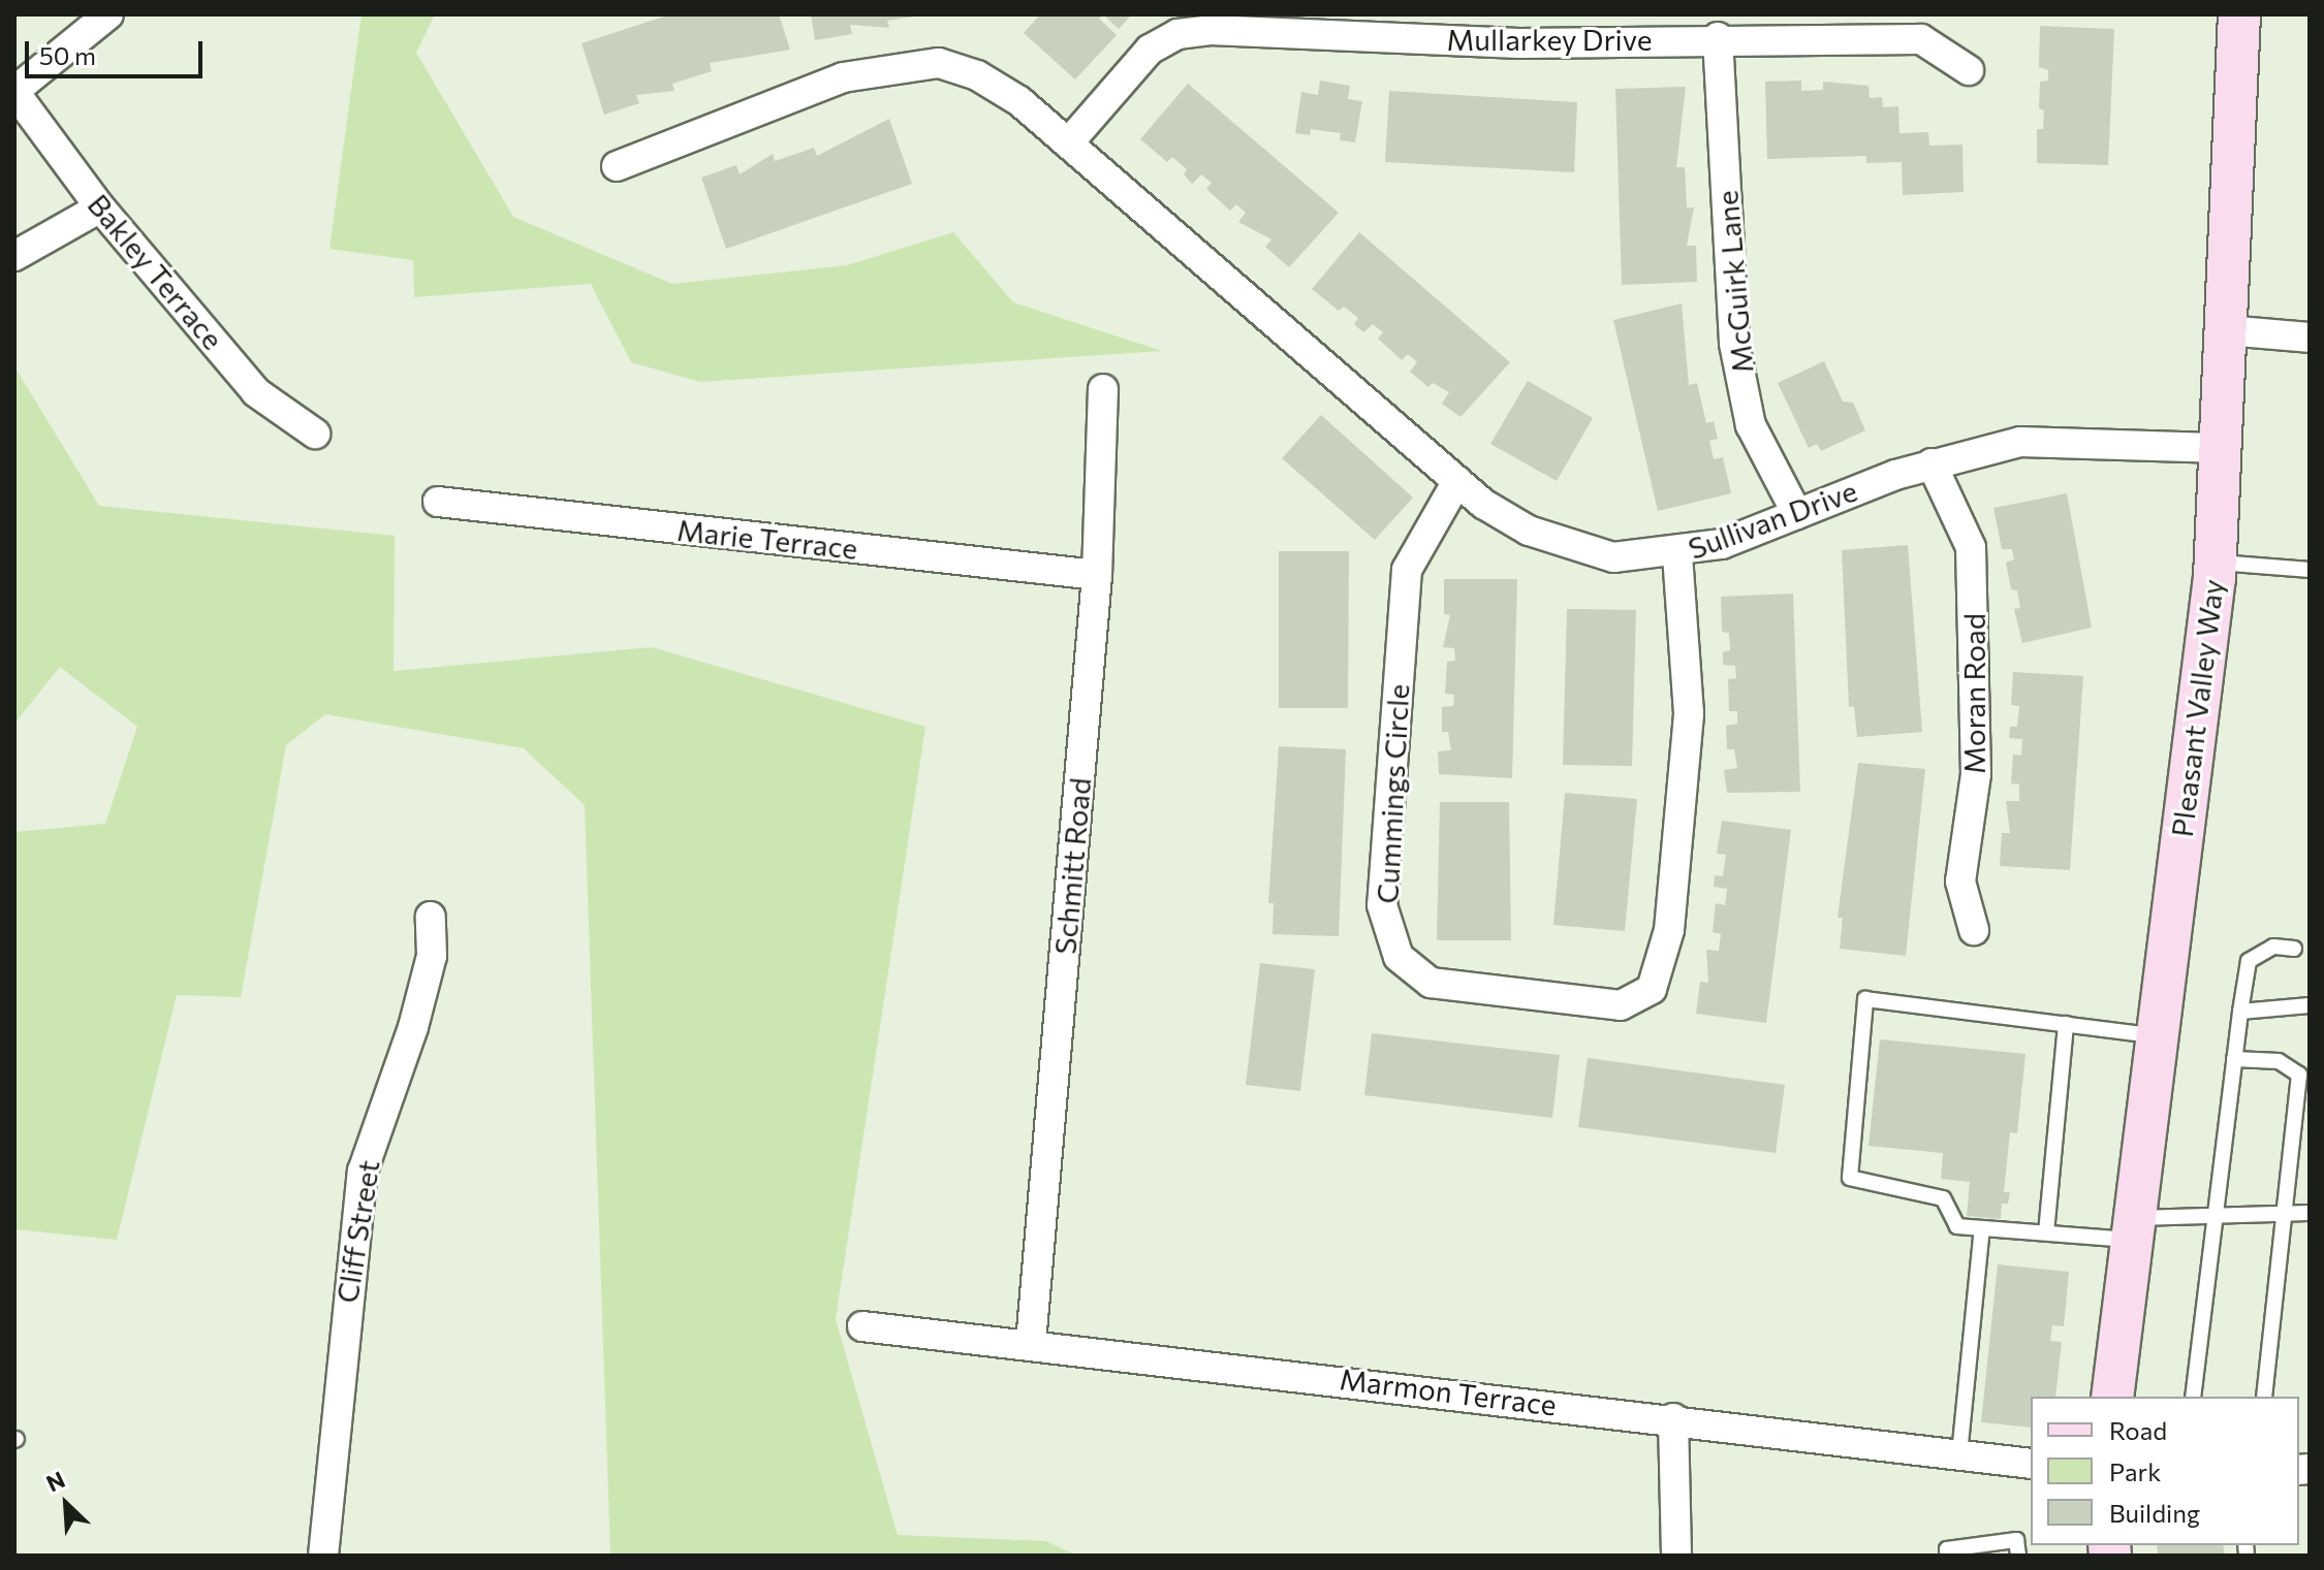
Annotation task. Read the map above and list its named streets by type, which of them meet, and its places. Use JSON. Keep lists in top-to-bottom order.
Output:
{
  "streets": {
    "main road": ["Pleasant Valley Way"],
    "street": [
      "Mullarkey Drive",
      "Bakley Terrace",
      "McGuirk Lane",
      "Sullivan Drive",
      "Marie Terrace",
      "Moran Road",
      "Cummings Circle",
      "Schmitt Road",
      "Cliff Street",
      "Marmon Terrace"
    ]
  },
  "crossings": [
    ["Mullarkey Drive", "McGuirk Lane"],
    ["Mullarkey Drive", "Sullivan Drive"],
    ["McGuirk Lane", "Sullivan Drive"],
    ["Sullivan Drive", "Moran Road"],
    ["Sullivan Drive", "Pleasant Valley Way"],
    ["Sullivan Drive", "Cummings Circle"],
    ["Marie Terrace", "Schmitt Road"],
    ["Schmitt Road", "Marmon Terrace"]
  ],
  "legend": ["Road", "Park", "Building"],
  "scale_bar": "50 m",
  "north": "top left"
}
